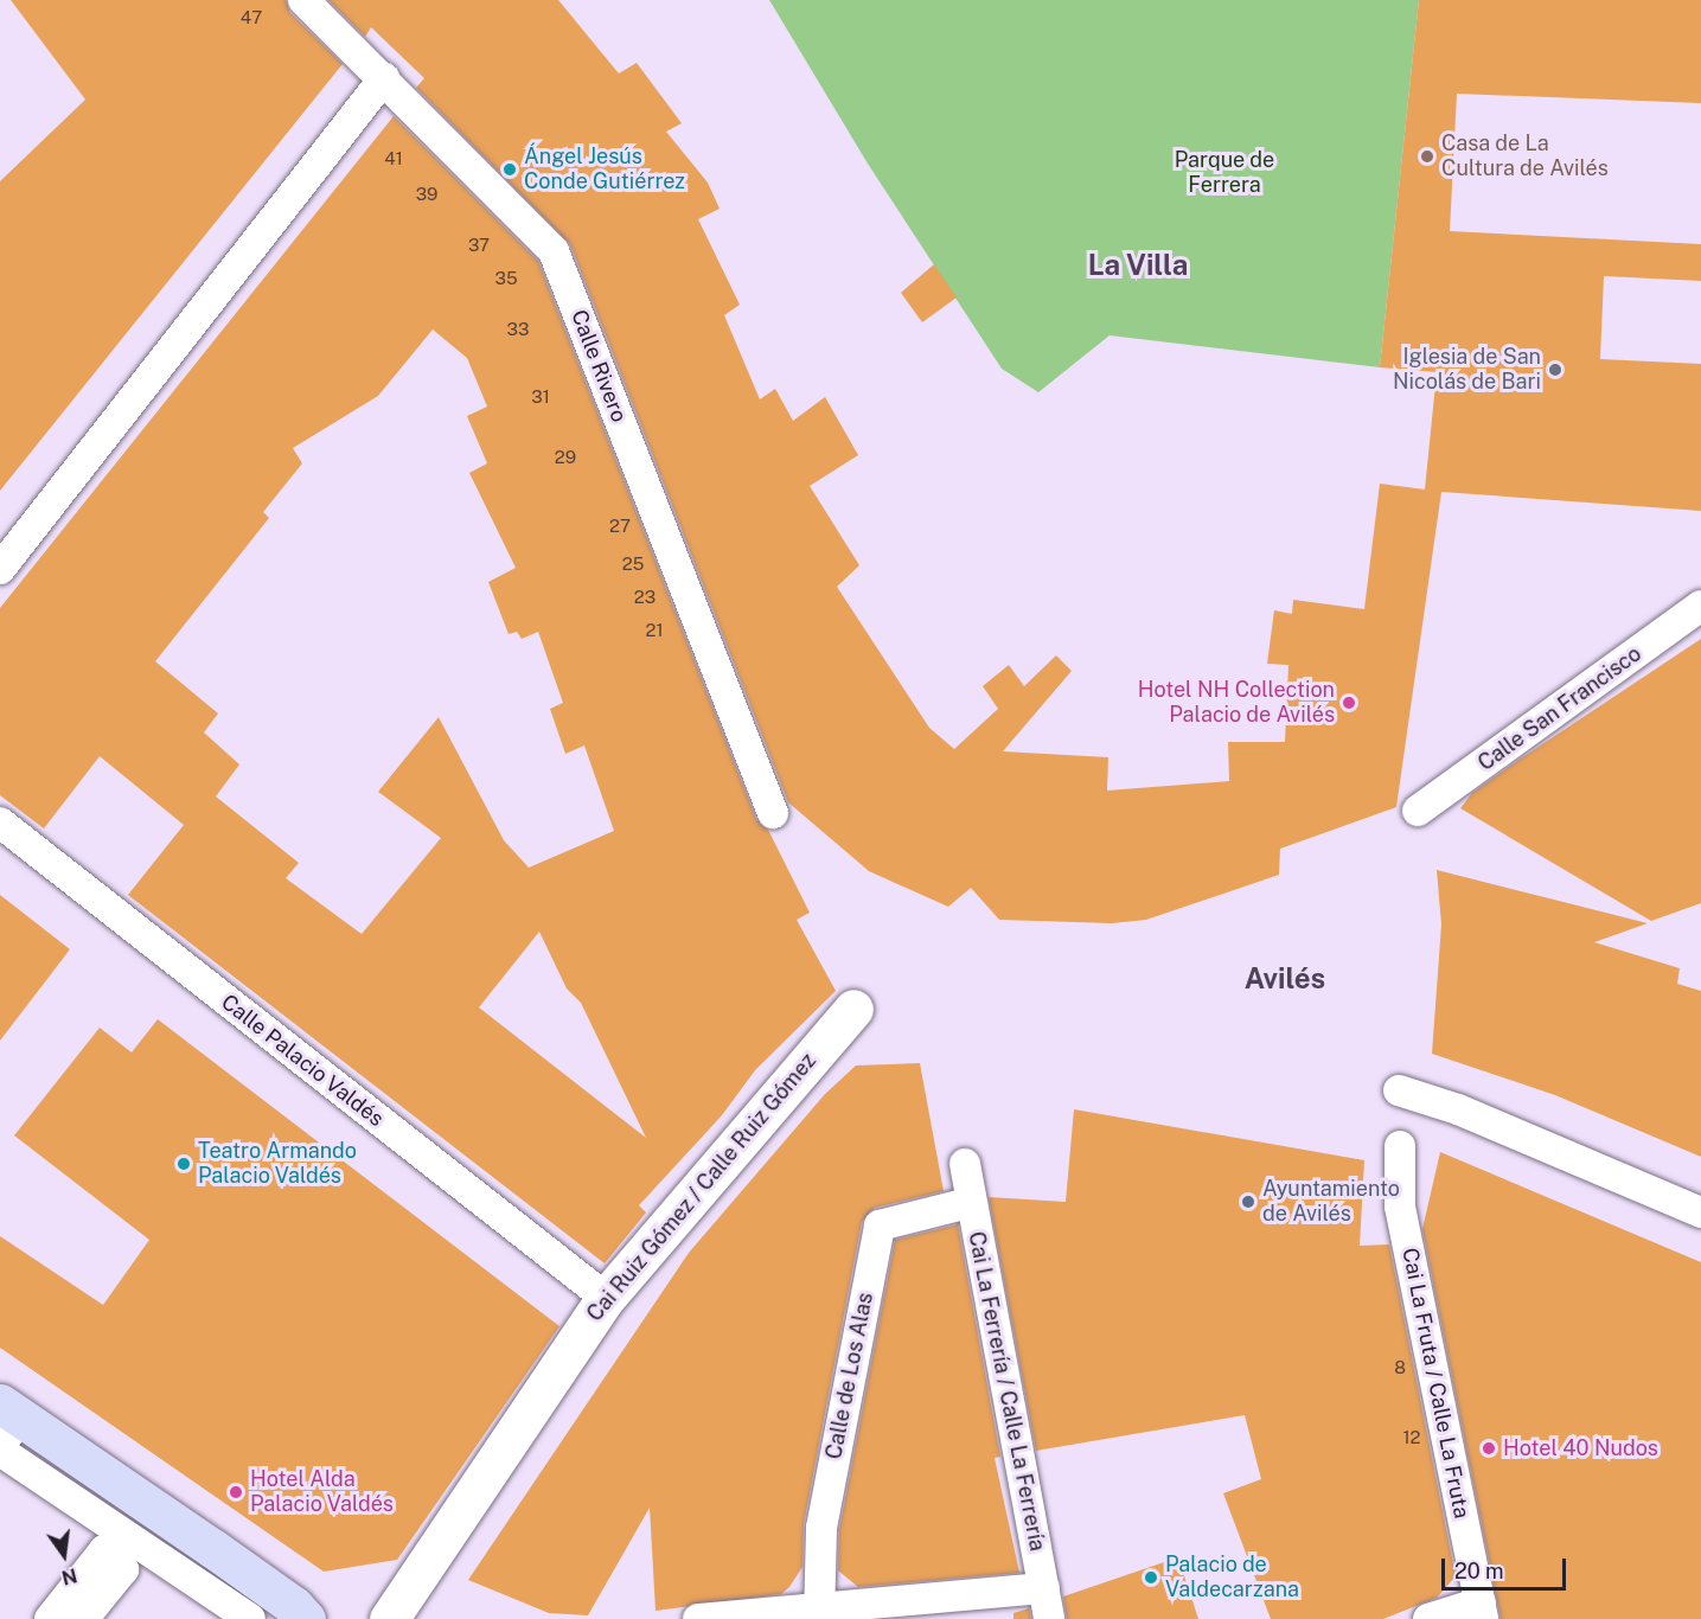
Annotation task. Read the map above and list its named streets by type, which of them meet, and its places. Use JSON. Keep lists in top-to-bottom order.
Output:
{
  "streets": {
    "street": [
      "Calle Rivero",
      "Calle San Francisco",
      "Calle Palacio Valdés",
      "Cai Ruiz Gómez / Calle Ruiz Gómez",
      "Calle de Los Alas",
      "Cai La Fruta / Calle La Fruta",
      "Cai La Ferrería / Calle La Ferrería"
    ]
  },
  "crossings": [
    ["Calle Palacio Valdés", "Cai Ruiz Gómez / Calle Ruiz Gómez"],
    ["Calle de Los Alas", "Cai La Ferrería / Calle La Ferrería"]
  ],
  "districts": ["La Villa", "Avilés"],
  "parks": ["Parque de Ferrera"],
  "places": [
    "Casa de La Cultura de Avilés",
    "Ángel Jesús Conde Gutiérrez",
    "Iglesia de San Nicolás de Bari",
    "Hotel NH Collection Palacio de Avilés",
    "Teatro Armando Palacio Valdés",
    "Ayuntamiento de Avilés",
    "Hotel 40 Nudos",
    "Hotel Alda Palacio Valdés",
    "Palacio de Valdecarzana"
  ],
  "house_numbers": [
    "47",
    "41",
    "39",
    "37",
    "35",
    "33",
    "31",
    "29",
    "27",
    "25",
    "23",
    "21",
    "8",
    "12"
  ],
  "scale_bar": "20 m",
  "north": "bottom"
}
